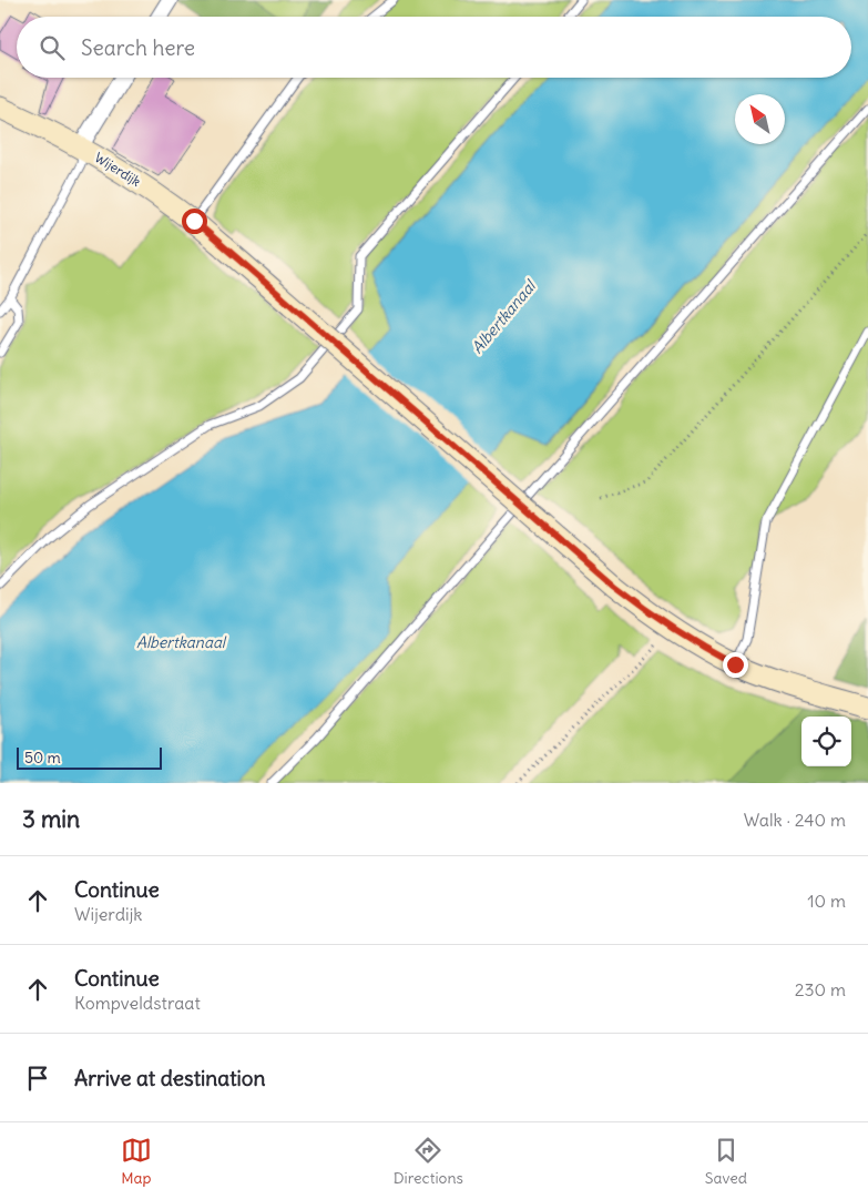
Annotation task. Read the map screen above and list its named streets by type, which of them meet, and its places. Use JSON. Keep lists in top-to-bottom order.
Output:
{
  "streets": {
    "street": ["Wijerdijk"]
  },
  "water": ["Albertkanaal"],
  "scale_bar": "50 m",
  "north": "top left",
  "page": {
    "search": "Search here",
    "scale": "50 m",
    "heading": ["3 min", "Walk · 240 m"],
    "list": [
      ["Continue", "Wijerdijk", "10 m"],
      ["Continue", "Kompveldstraat", "230 m"],
      "Arrive at destination"
    ],
    "nav": ["Map", "Directions", "Saved"]
  }
}
